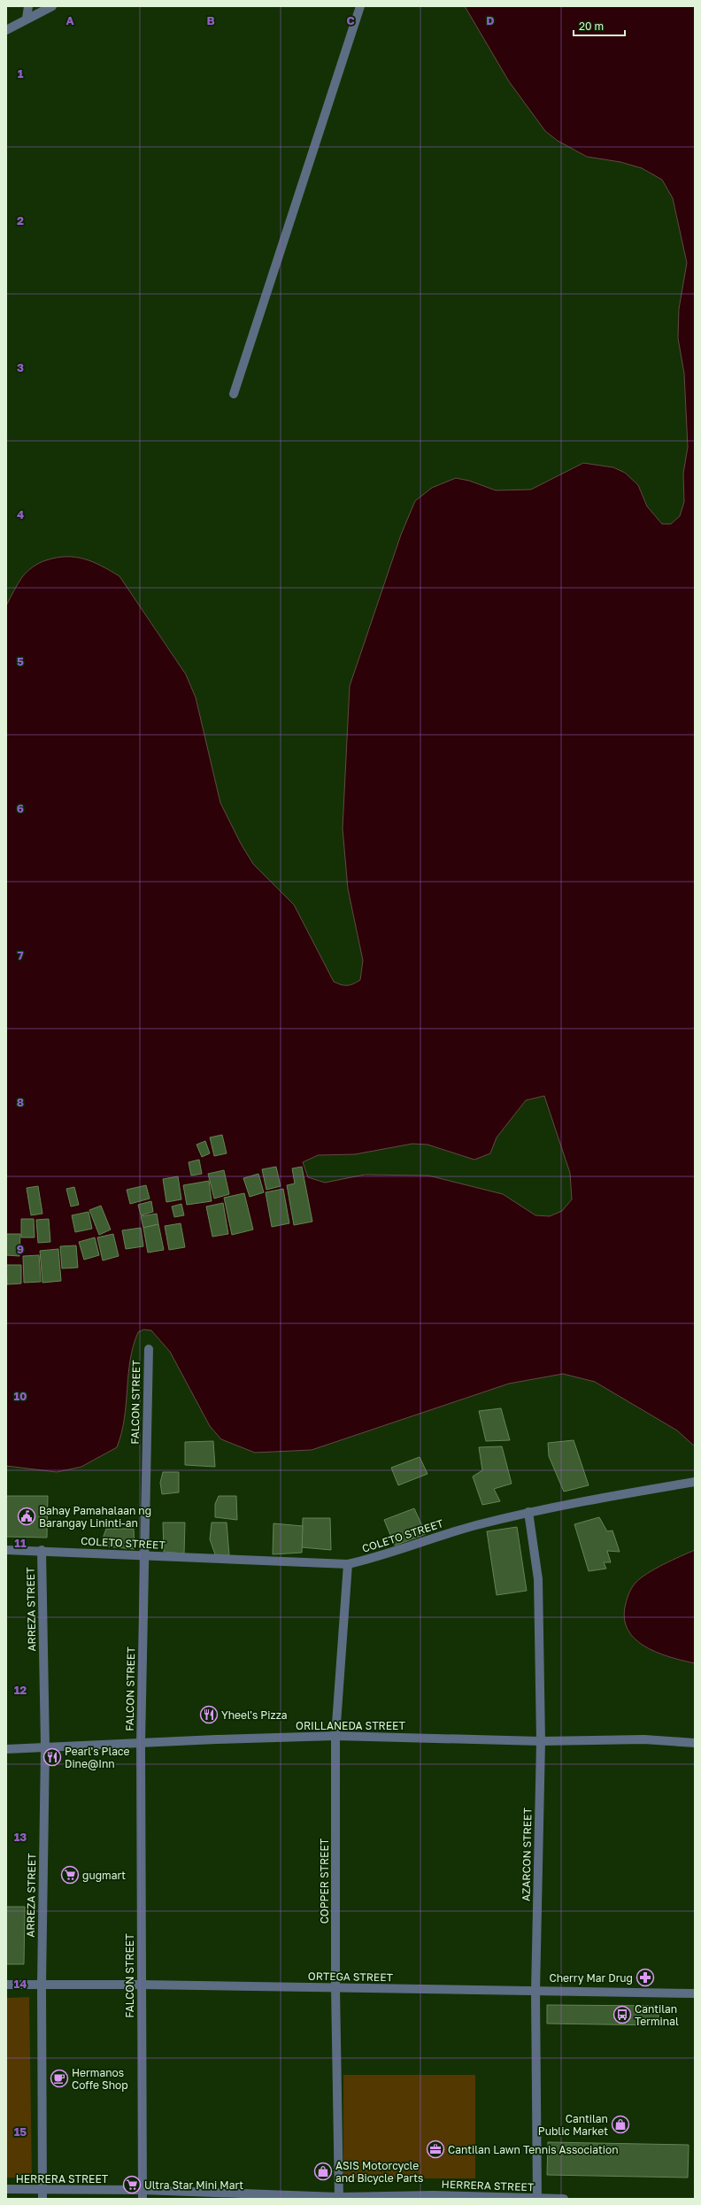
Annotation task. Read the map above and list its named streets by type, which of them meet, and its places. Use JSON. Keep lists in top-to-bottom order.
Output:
{
  "streets": {
    "street": [
      "FALCON STREET",
      "COLETO STREET",
      "ARREZA STREET",
      "ORILLANEDA STREET",
      "AZARCON STREET",
      "COPPER STREET",
      "ORTEGA STREET",
      "HERRERA STREET"
    ]
  },
  "crossings": [
    ["FALCON STREET", "COLETO STREET"],
    ["FALCON STREET", "ORILLANEDA STREET"],
    ["FALCON STREET", "ORTEGA STREET"],
    ["FALCON STREET", "HERRERA STREET"],
    ["COLETO STREET", "ARREZA STREET"],
    ["COLETO STREET", "AZARCON STREET"],
    ["COLETO STREET", "COPPER STREET"],
    ["ARREZA STREET", "ORILLANEDA STREET"],
    ["ARREZA STREET", "ORTEGA STREET"],
    ["ARREZA STREET", "HERRERA STREET"],
    ["ORILLANEDA STREET", "AZARCON STREET"],
    ["ORILLANEDA STREET", "COPPER STREET"],
    ["AZARCON STREET", "ORTEGA STREET"],
    ["AZARCON STREET", "HERRERA STREET"],
    ["COPPER STREET", "ORTEGA STREET"],
    ["COPPER STREET", "HERRERA STREET"]
  ],
  "places": {
    "public building": ["Bahay Pamahalaan ng Barangay Lininti-an"],
    "restaurant": ["Yheel's Pizza", "Pearl's Place Dine@Inn"],
    "supermarket": ["gugmart", "Ultra Star Mini Mart"],
    "pharmacy": ["Cherry Mar Drug"],
    "bus stop": ["Cantilan Terminal"],
    "cafe": ["Hermanos Coffe Shop"],
    "shop": ["Cantilan Public Market", "ASIS Motorcycle and Bicycle Parts"],
    "office": ["Cantilan Lawn Tennis Association"]
  },
  "scale_bar": "20 m",
  "grid": {
    "columns": [
      "A",
      "B",
      "C",
      "D"
    ],
    "rows": [
      "1",
      "2",
      "3",
      "4",
      "5",
      "6",
      "7",
      "8",
      "9",
      "10",
      "11",
      "12",
      "13",
      "14",
      "15"
    ]
  }
}
